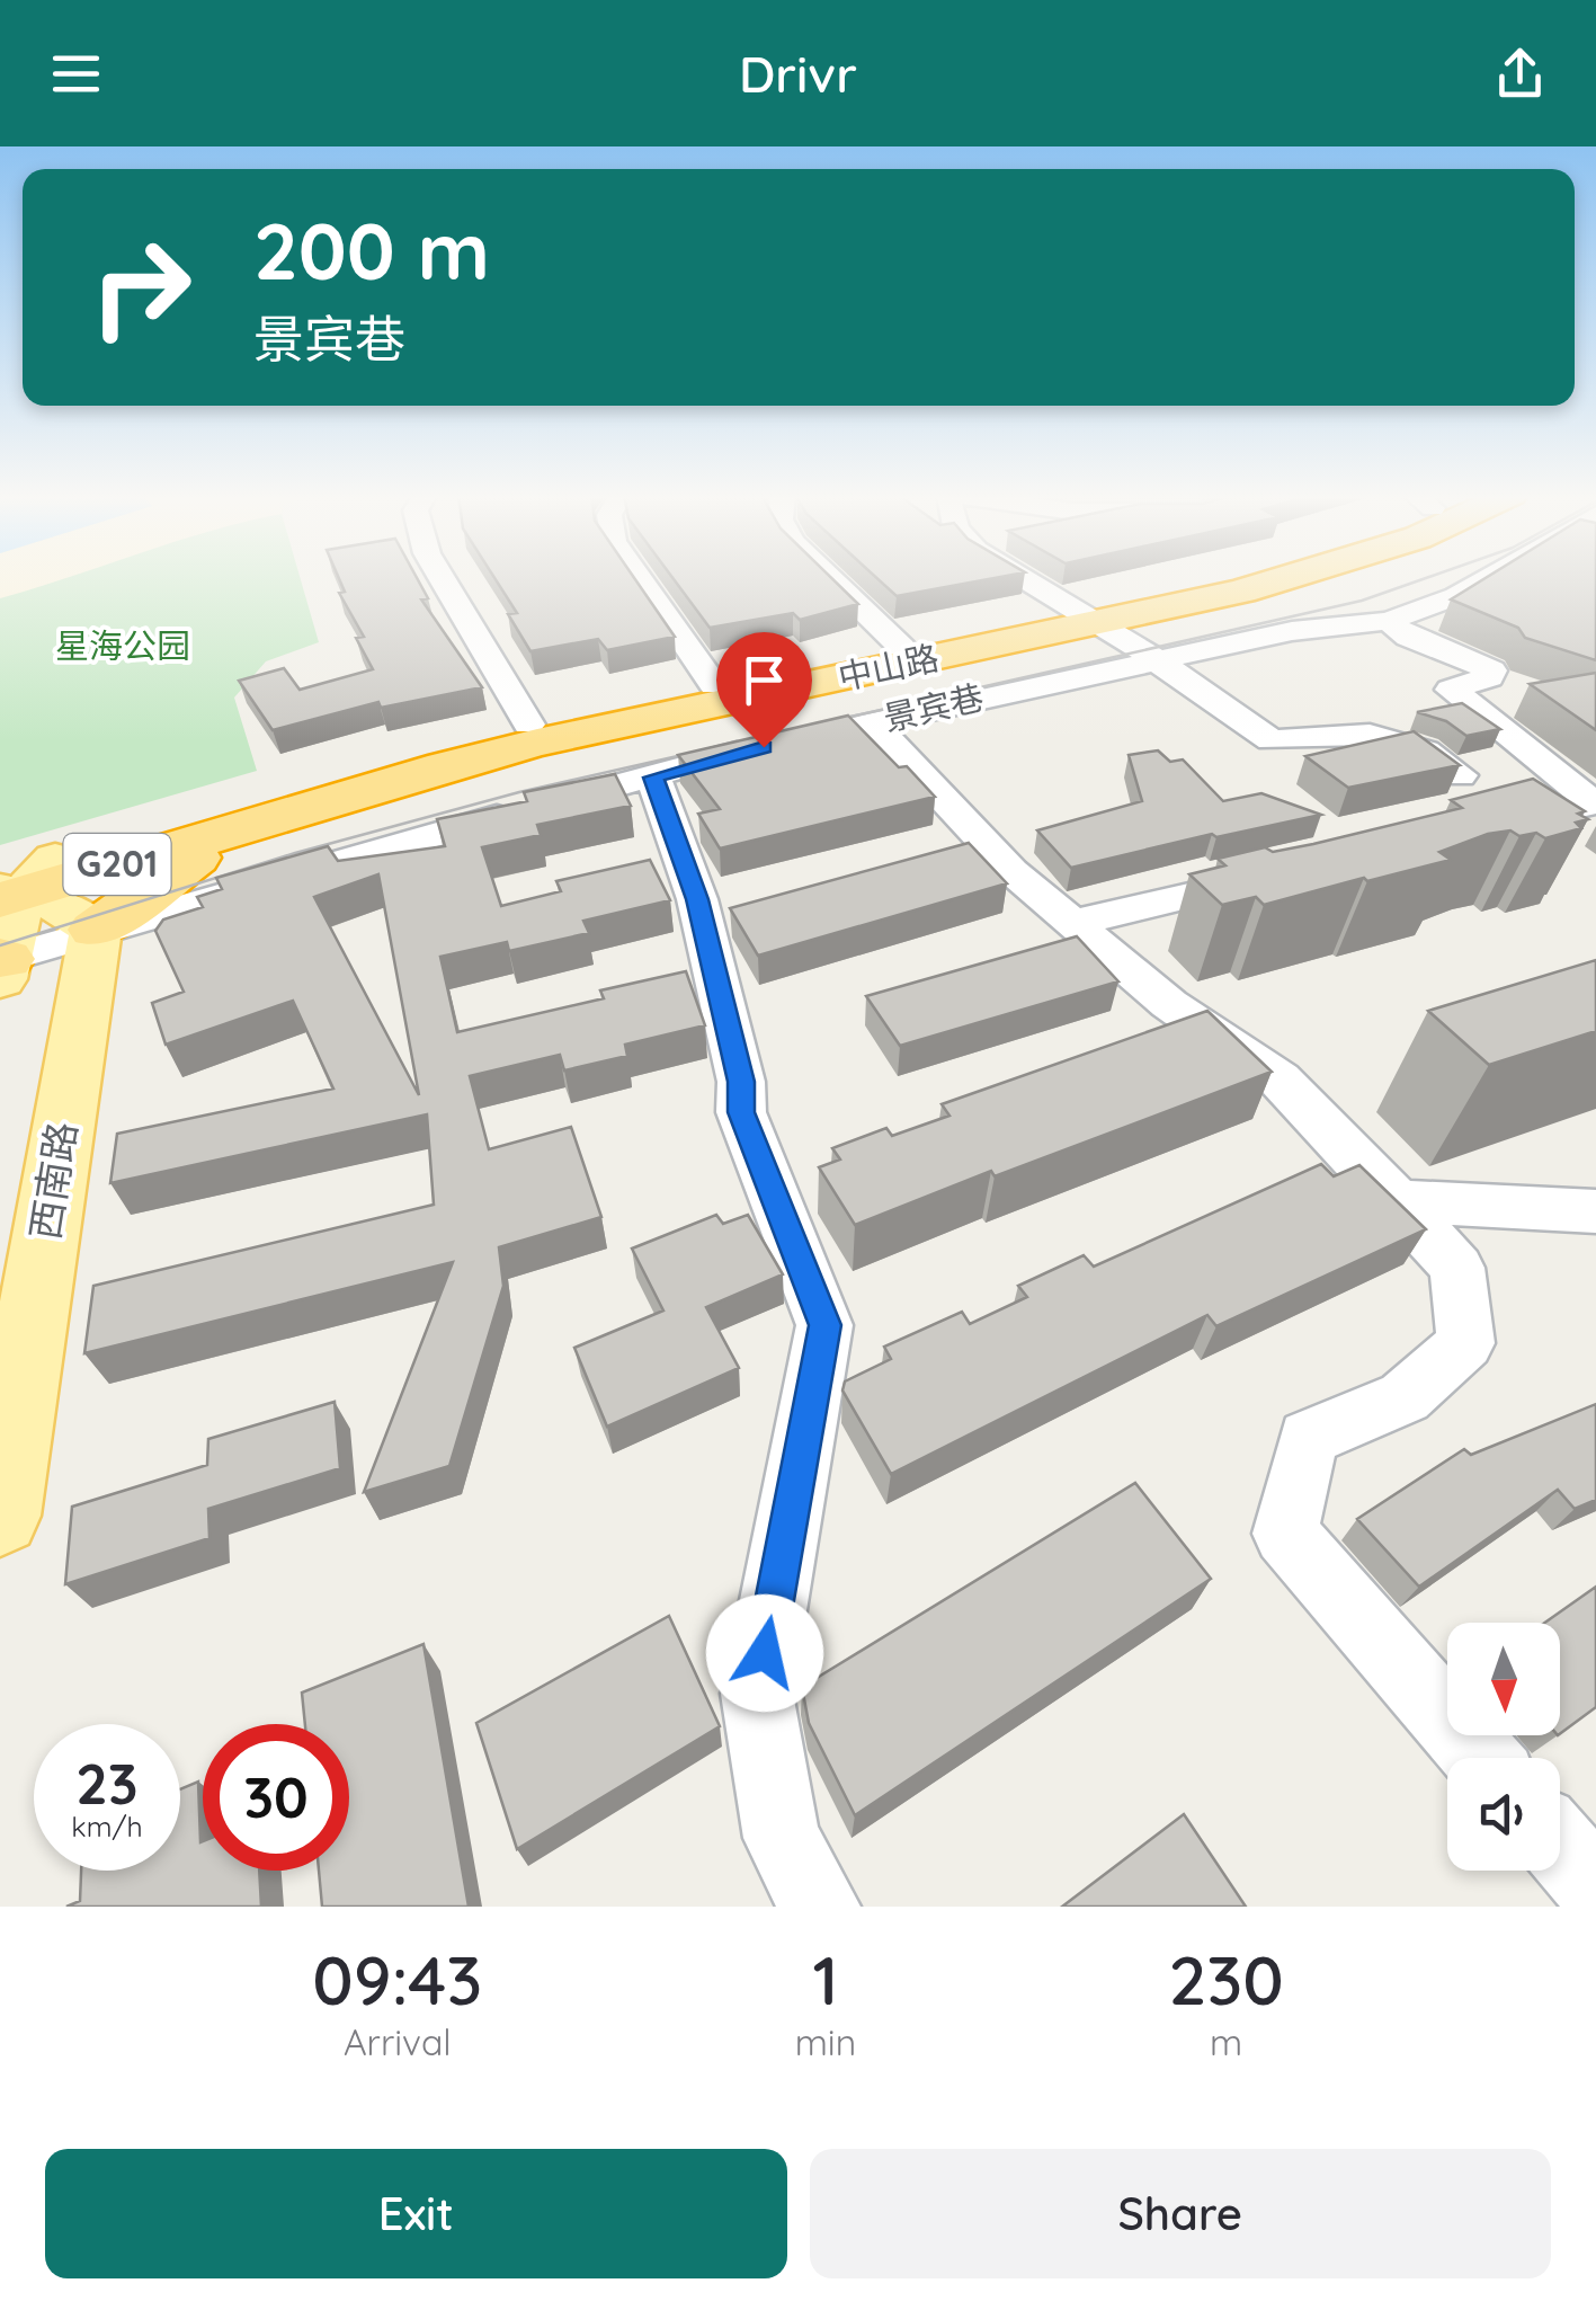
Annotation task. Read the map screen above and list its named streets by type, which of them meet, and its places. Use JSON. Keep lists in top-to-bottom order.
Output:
{
  "streets": {
    "highway": ["中山路", "G201"],
    "main road": ["西南路"],
    "street": ["景宾巷"]
  },
  "crossings": [
    ["景宾巷", "西南路"]
  ],
  "parks": ["星海公园"],
  "north": "bottom",
  "page": {
    "header": "Drivr",
    "turn": ["200 m", "景宾巷"],
    "speed": "23 km/h",
    "limit": "30",
    "eta": [
      "09:43",
      "Arrival",
      "1",
      "min",
      "230",
      "m"
    ],
    "buttons": ["Exit", "Share"]
  }
}
